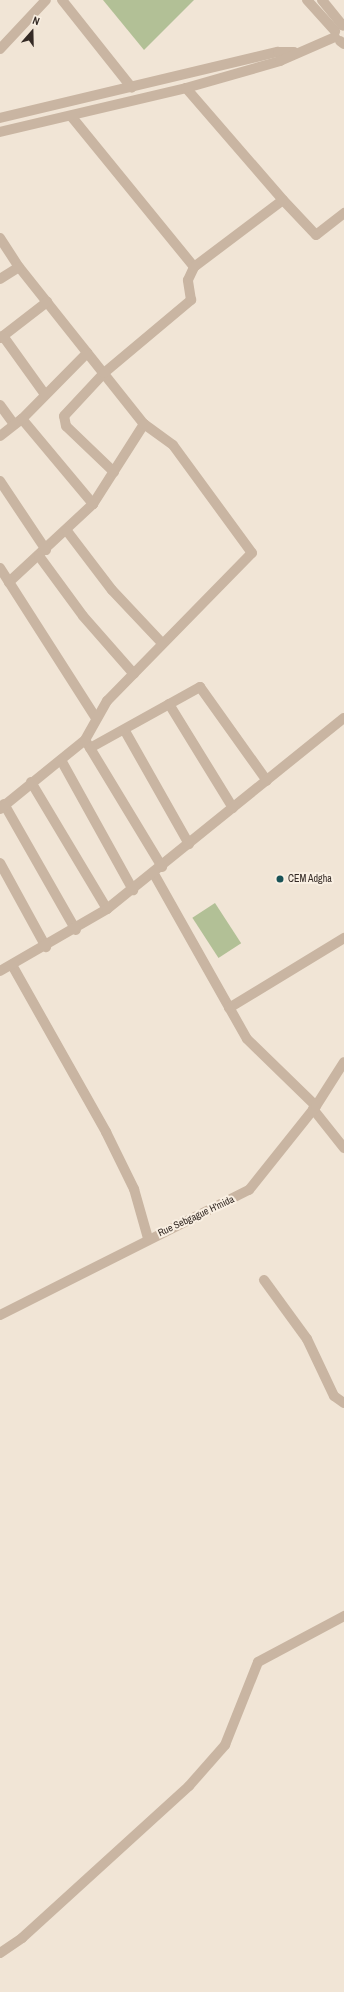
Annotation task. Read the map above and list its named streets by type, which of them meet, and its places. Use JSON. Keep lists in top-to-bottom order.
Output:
{
  "streets": {
    "street": ["Rue Sebgague H'mida"]
  },
  "places": ["CEM Adgha"],
  "north": "top"
}
